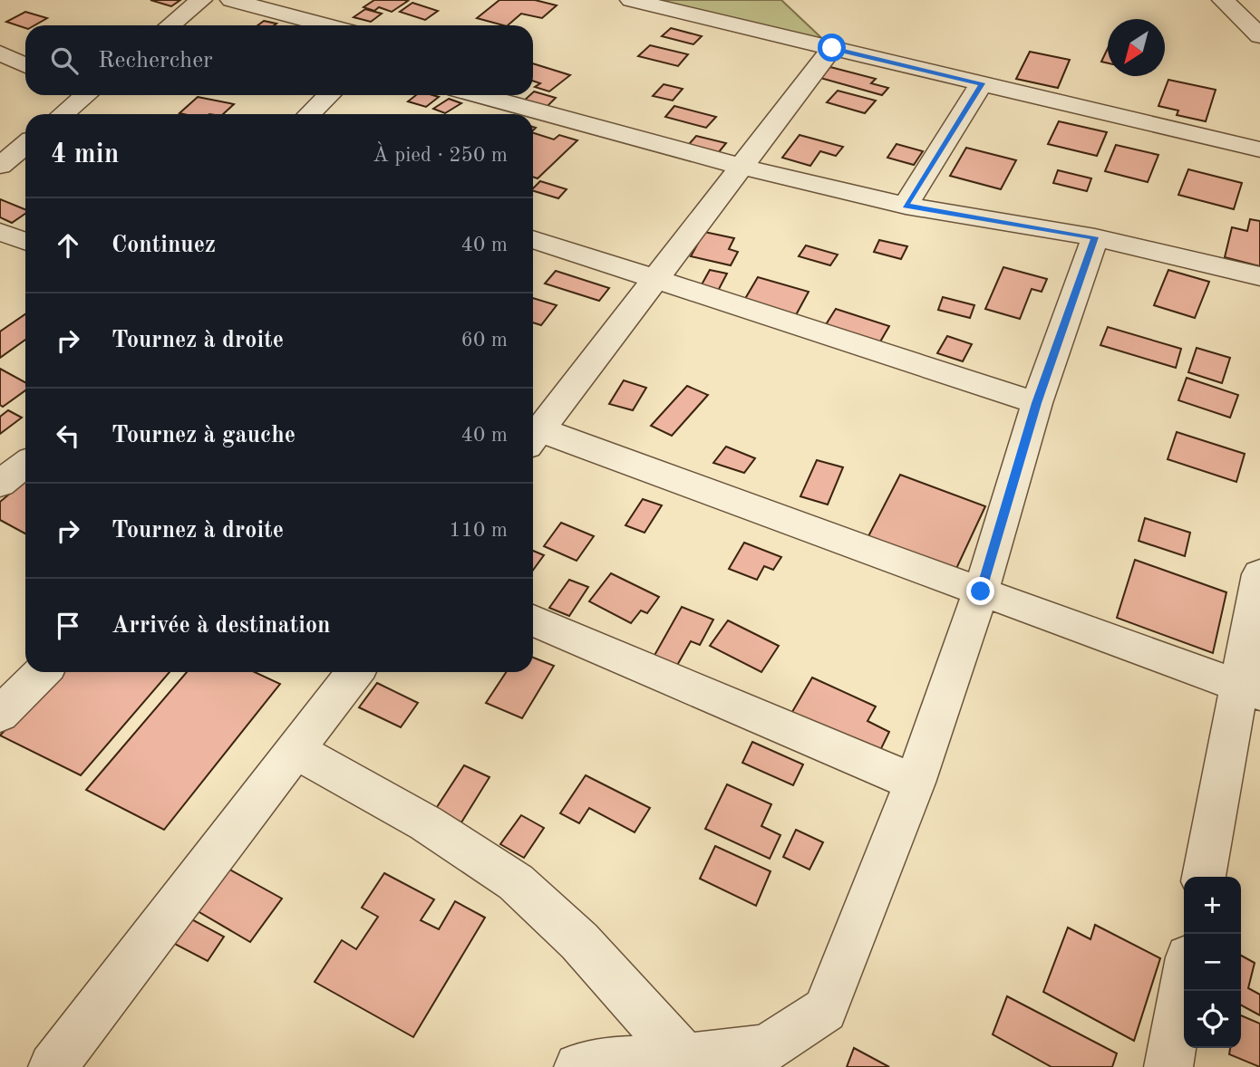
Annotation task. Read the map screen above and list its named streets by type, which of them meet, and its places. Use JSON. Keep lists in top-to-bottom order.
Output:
{
  "north": "bottom left",
  "page": {
    "search": "Rechercher",
    "heading": ["4 min", "À pied · 250 m"],
    "list": [
      ["Continuez", "40 m"],
      ["Tournez à droite", "60 m"],
      ["Tournez à gauche", "40 m"],
      ["Tournez à droite", "110 m"],
      "Arrivée à destination"
    ],
    "map_buttons": ["+", "−"]
  }
}
